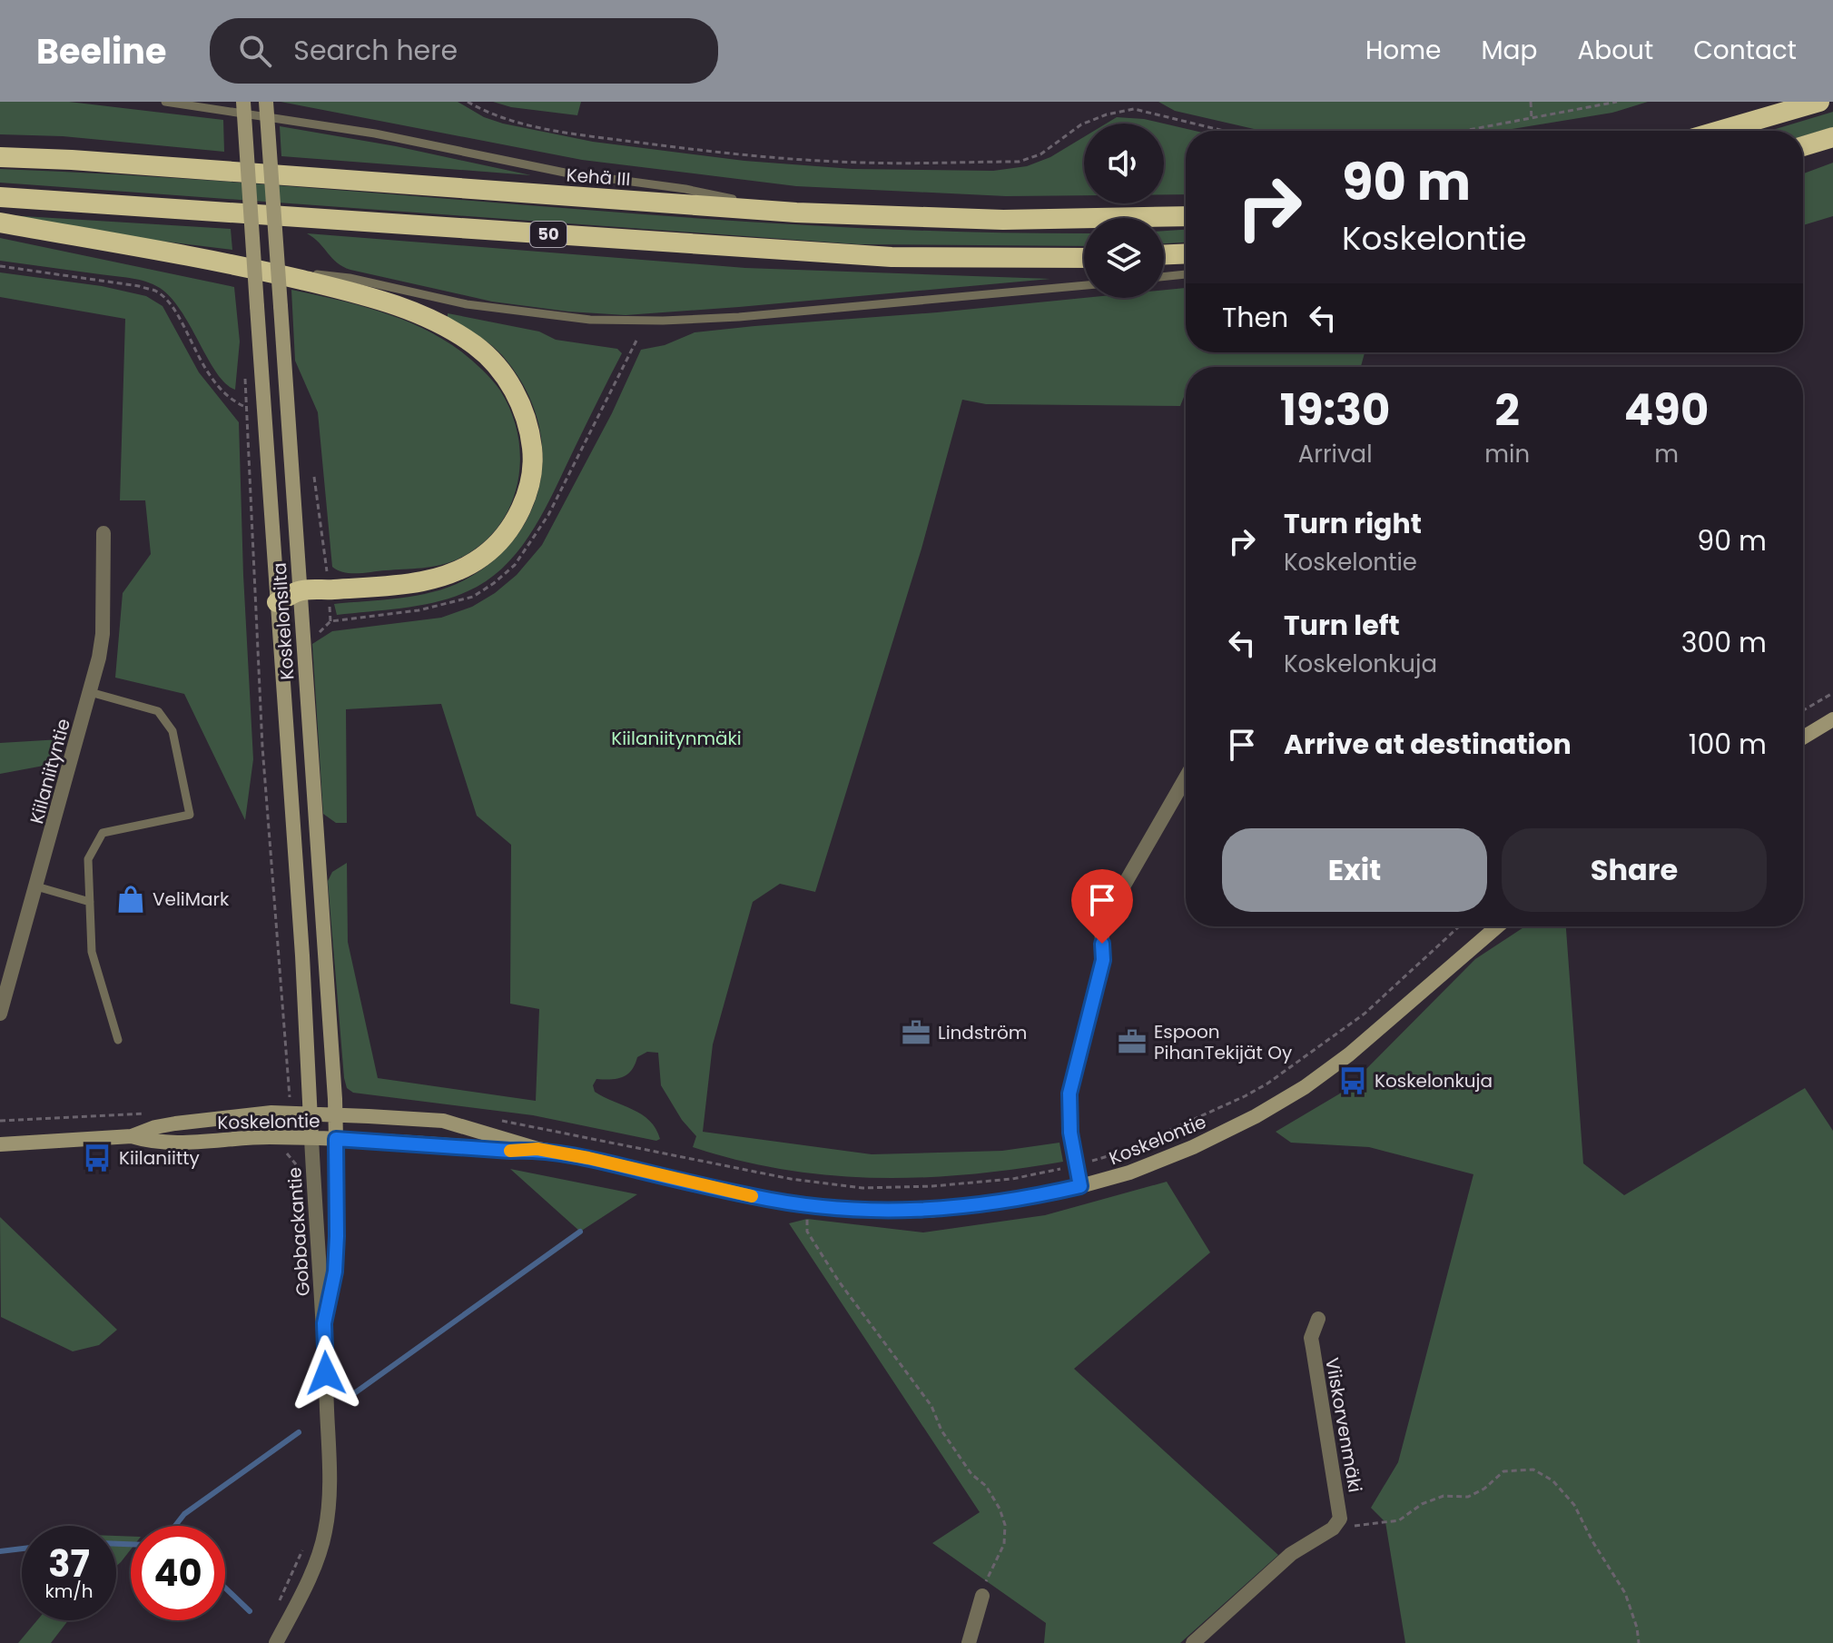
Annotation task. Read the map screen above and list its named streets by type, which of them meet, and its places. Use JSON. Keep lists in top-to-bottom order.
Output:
{
  "streets": {
    "highway": ["Kehä III", "50"],
    "main road": ["Koskelonsilta", "Koskelontie"],
    "street": ["Kiilaniityntie", "Gobbackantie", "Viiskorvenmäki"]
  },
  "crossings": [
    ["Koskelonsilta", "Koskelontie"],
    ["Koskelonsilta", "Gobbackantie"],
    ["Koskelontie", "Gobbackantie"]
  ],
  "parks": ["Kiilaniitynmäki"],
  "places": {
    "shop": ["VeliMark"],
    "office": ["Lindström", "Espoon PihanTekijät Oy"],
    "bus stop": ["Koskelonkuja", "Kiilaniitty"]
  },
  "page": {
    "header": "Beeline",
    "search": "Search here",
    "nav": [
      "Home",
      "Map",
      "About",
      "Contact"
    ],
    "turn": ["90 m", "Koskelontie"],
    "then": "Then",
    "eta": [
      "19:30",
      "Arrival",
      "2",
      "min",
      "490",
      "m"
    ],
    "list": [
      {
        "name": "Turn right",
        "note": "Koskelontie",
        "value": "90 m"
      },
      {
        "name": "Turn left",
        "note": "Koskelonkuja",
        "value": "300 m"
      },
      {
        "name": "Arrive at destination",
        "value": "100 m"
      }
    ],
    "buttons": ["Exit", "Share"],
    "speed": "37 km/h",
    "limit": "40"
  }
}
